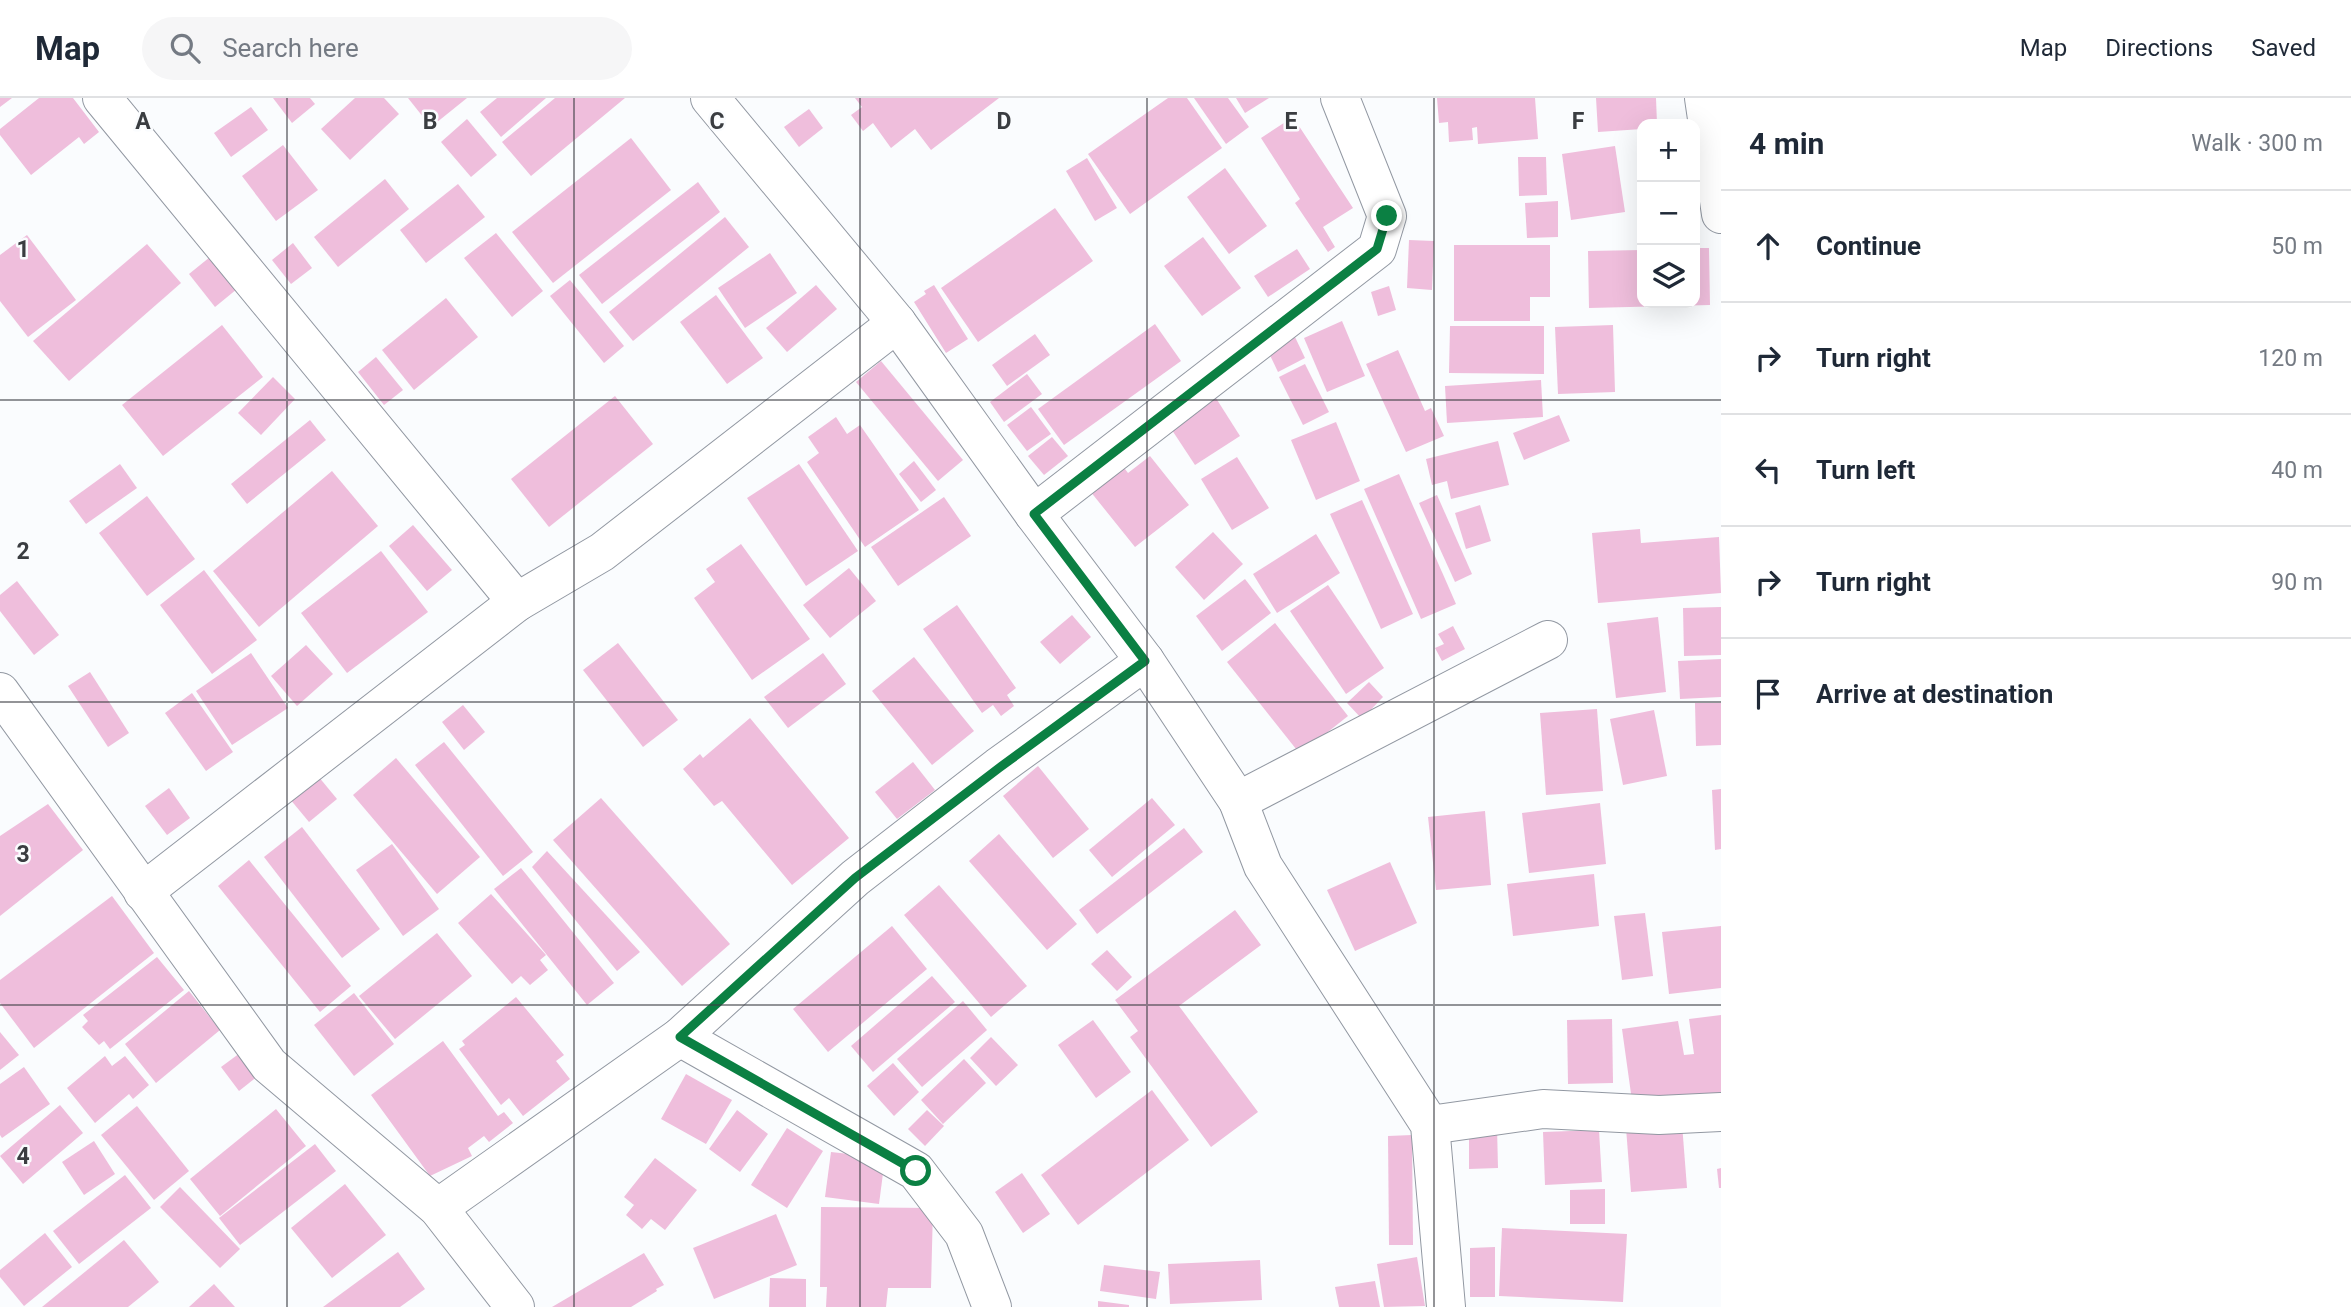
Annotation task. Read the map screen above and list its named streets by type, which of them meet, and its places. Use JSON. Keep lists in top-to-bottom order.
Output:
{
  "page": {
    "header": "Map",
    "search": "Search here",
    "nav": ["Map", "Directions", "Saved"],
    "heading": ["4 min", "Walk · 300 m"],
    "map_buttons": ["+", "−"],
    "list": [
      ["Continue", "50 m"],
      ["Turn right", "120 m"],
      ["Turn left", "40 m"],
      ["Turn right", "90 m"],
      "Arrive at destination"
    ]
  },
  "grid": {
    "columns": [
      "A",
      "B",
      "C",
      "D",
      "E",
      "F"
    ],
    "rows": [
      "1",
      "2",
      "3",
      "4"
    ]
  }
}
